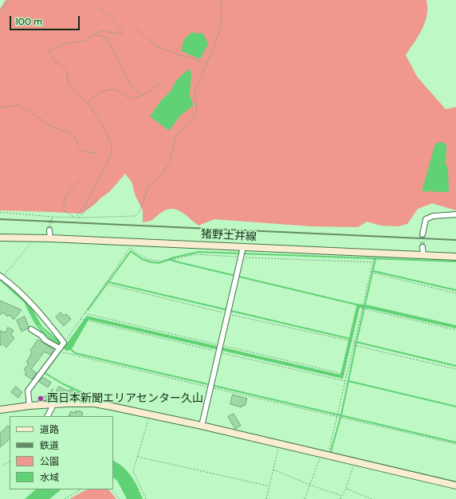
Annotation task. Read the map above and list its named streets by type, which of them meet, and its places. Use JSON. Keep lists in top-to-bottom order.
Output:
{
  "streets": {
    "street": ["猪野土井線"]
  },
  "places": ["西日本新聞エリアセンター久山"],
  "legend": [
    "道路",
    "鉄道",
    "公園",
    "水域"
  ],
  "scale_bar": "100 m"
}
